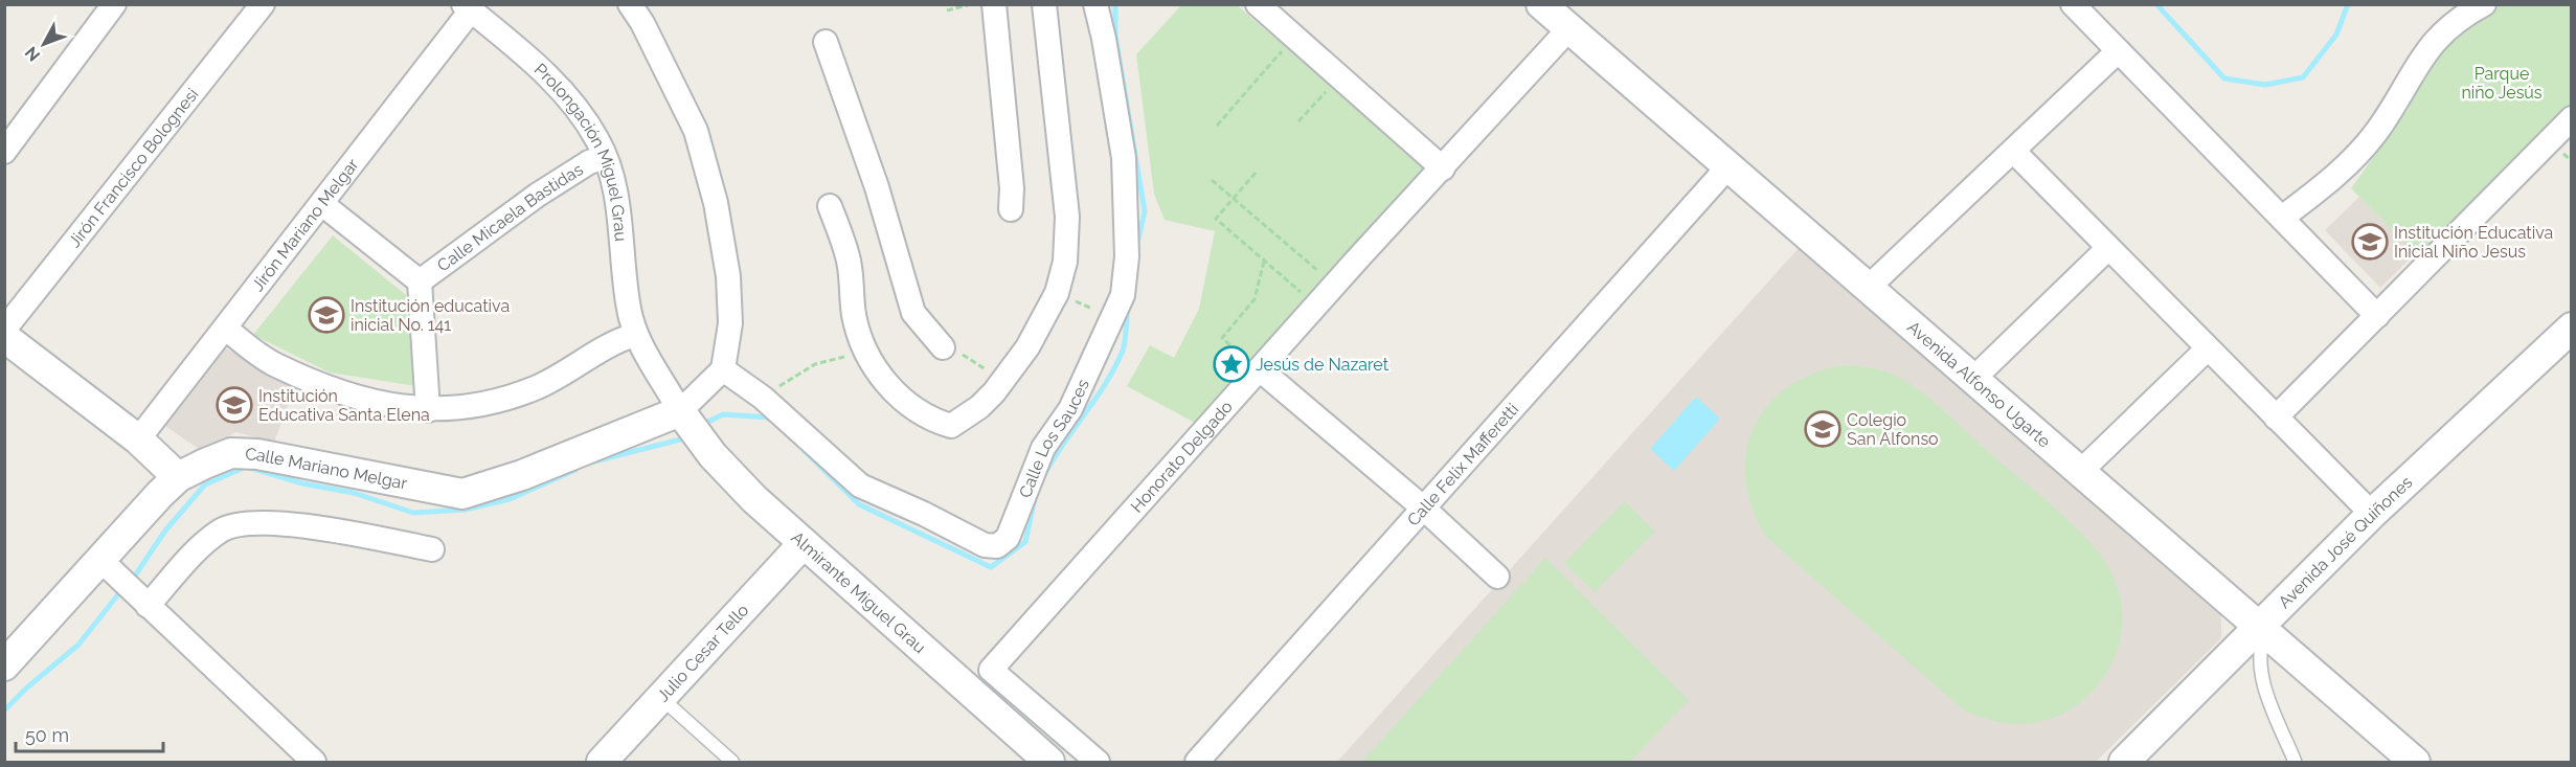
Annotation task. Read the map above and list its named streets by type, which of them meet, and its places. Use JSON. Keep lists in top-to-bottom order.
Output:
{
  "streets": {
    "street": [
      "Prolongación Miguel Grau",
      "Jirón Francisco Bolognesi",
      "Calle Micaela Bastidas",
      "Jirón Mariano Melgar",
      "Avenida Alfonso Ugarte",
      "Calle Los Sauces",
      "Honorato Delgado",
      "Calle Felix Mafferetti",
      "Calle Mariano Melgar",
      "Avenida José Quiñones",
      "Almirante Miguel Grau",
      "Julio Cesar Tello"
    ]
  },
  "crossings": [
    ["Prolongación Miguel Grau", "Calle Micaela Bastidas"],
    ["Prolongación Miguel Grau", "Jirón Mariano Melgar"],
    ["Prolongación Miguel Grau", "Calle Mariano Melgar"],
    ["Prolongación Miguel Grau", "Almirante Miguel Grau"],
    ["Avenida Alfonso Ugarte", "Honorato Delgado"],
    ["Avenida Alfonso Ugarte", "Calle Felix Mafferetti"],
    ["Avenida Alfonso Ugarte", "Avenida José Quiñones"],
    ["Calle Mariano Melgar", "Almirante Miguel Grau"],
    ["Almirante Miguel Grau", "Julio Cesar Tello"]
  ],
  "parks": ["Parque niño Jesús"],
  "places": {
    "school or university": [
      "Institución Educativa Inicial Niño Jesus",
      "Institución educativa inicial No. 141",
      "Institución Educativa Santa Elena",
      "Colegio San Alfonso"
    ],
    "place": ["Jesús de Nazaret"]
  },
  "scale_bar": "50 m",
  "north": "bottom left"
}
